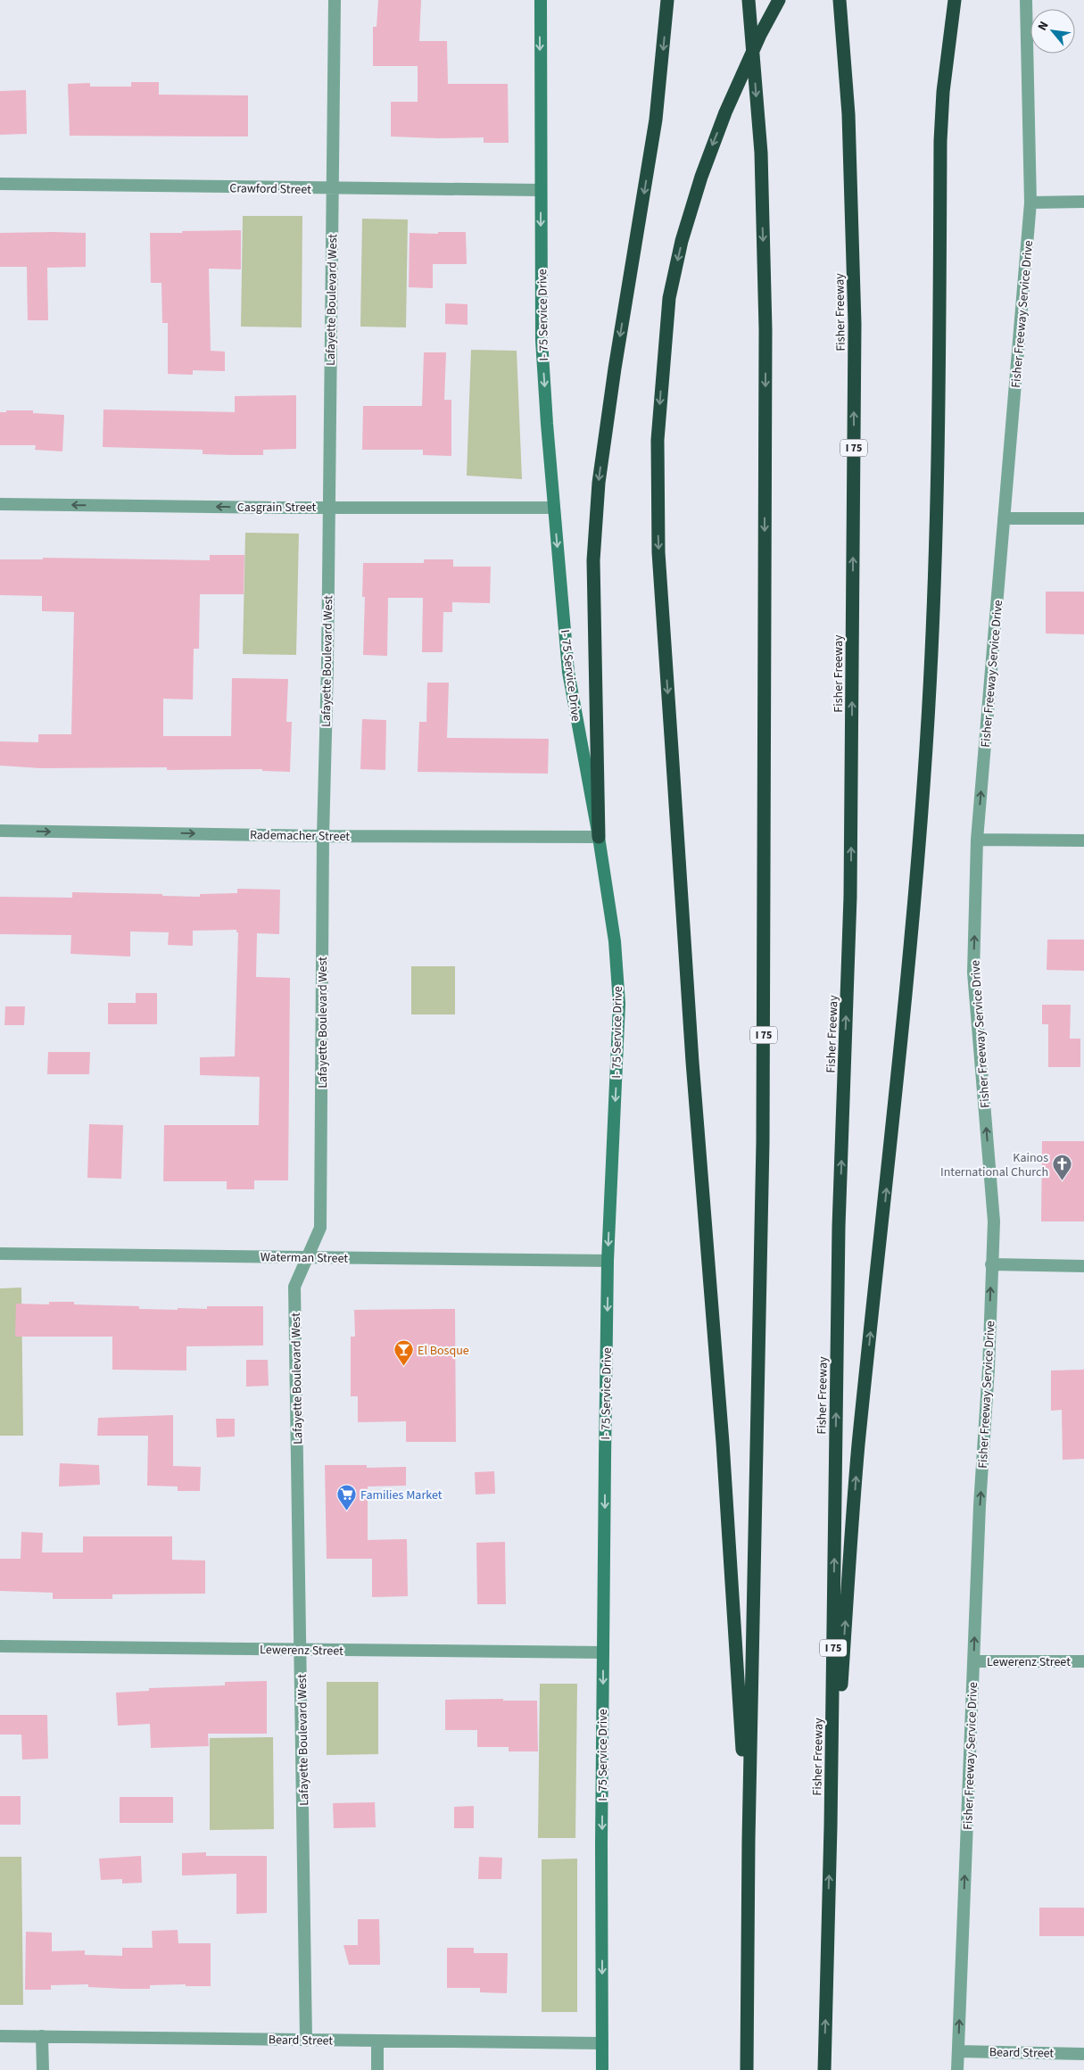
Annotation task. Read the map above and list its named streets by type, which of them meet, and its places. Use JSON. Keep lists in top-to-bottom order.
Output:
{
  "streets": {
    "highway": ["Fisher Freeway", "I 75"],
    "main road": ["I- 75 Service Drive"],
    "street": [
      "Crawford Street",
      "Lafayette Boulevard West",
      "Fisher Freeway Service Drive",
      "Casgrain Street",
      "Rademacher Street",
      "Waterman Street",
      "Lewerenz Street",
      "Beard Street"
    ]
  },
  "crossings": [
    ["Crawford Street", "Lafayette Boulevard West"],
    ["Crawford Street", "I- 75 Service Drive"],
    ["Lafayette Boulevard West", "Casgrain Street"],
    ["Lafayette Boulevard West", "Rademacher Street"],
    ["Lafayette Boulevard West", "Waterman Street"],
    ["Lafayette Boulevard West", "Lewerenz Street"],
    ["Lafayette Boulevard West", "Beard Street"],
    ["Fisher Freeway Service Drive", "Lewerenz Street"],
    ["Fisher Freeway Service Drive", "Beard Street"],
    ["I- 75 Service Drive", "Casgrain Street"],
    ["I- 75 Service Drive", "Rademacher Street"],
    ["I- 75 Service Drive", "Waterman Street"],
    ["I- 75 Service Drive", "Lewerenz Street"],
    ["I- 75 Service Drive", "Beard Street"]
  ],
  "one_way": [
    "Fisher Freeway Service Drive",
    "I- 75 Service Drive",
    "Casgrain Street",
    "Rademacher Street"
  ],
  "places": {
    "church": ["Kainos International Church"],
    "bar": ["El Bosque"],
    "supermarket": ["Families Market"]
  },
  "north": "top left"
}
